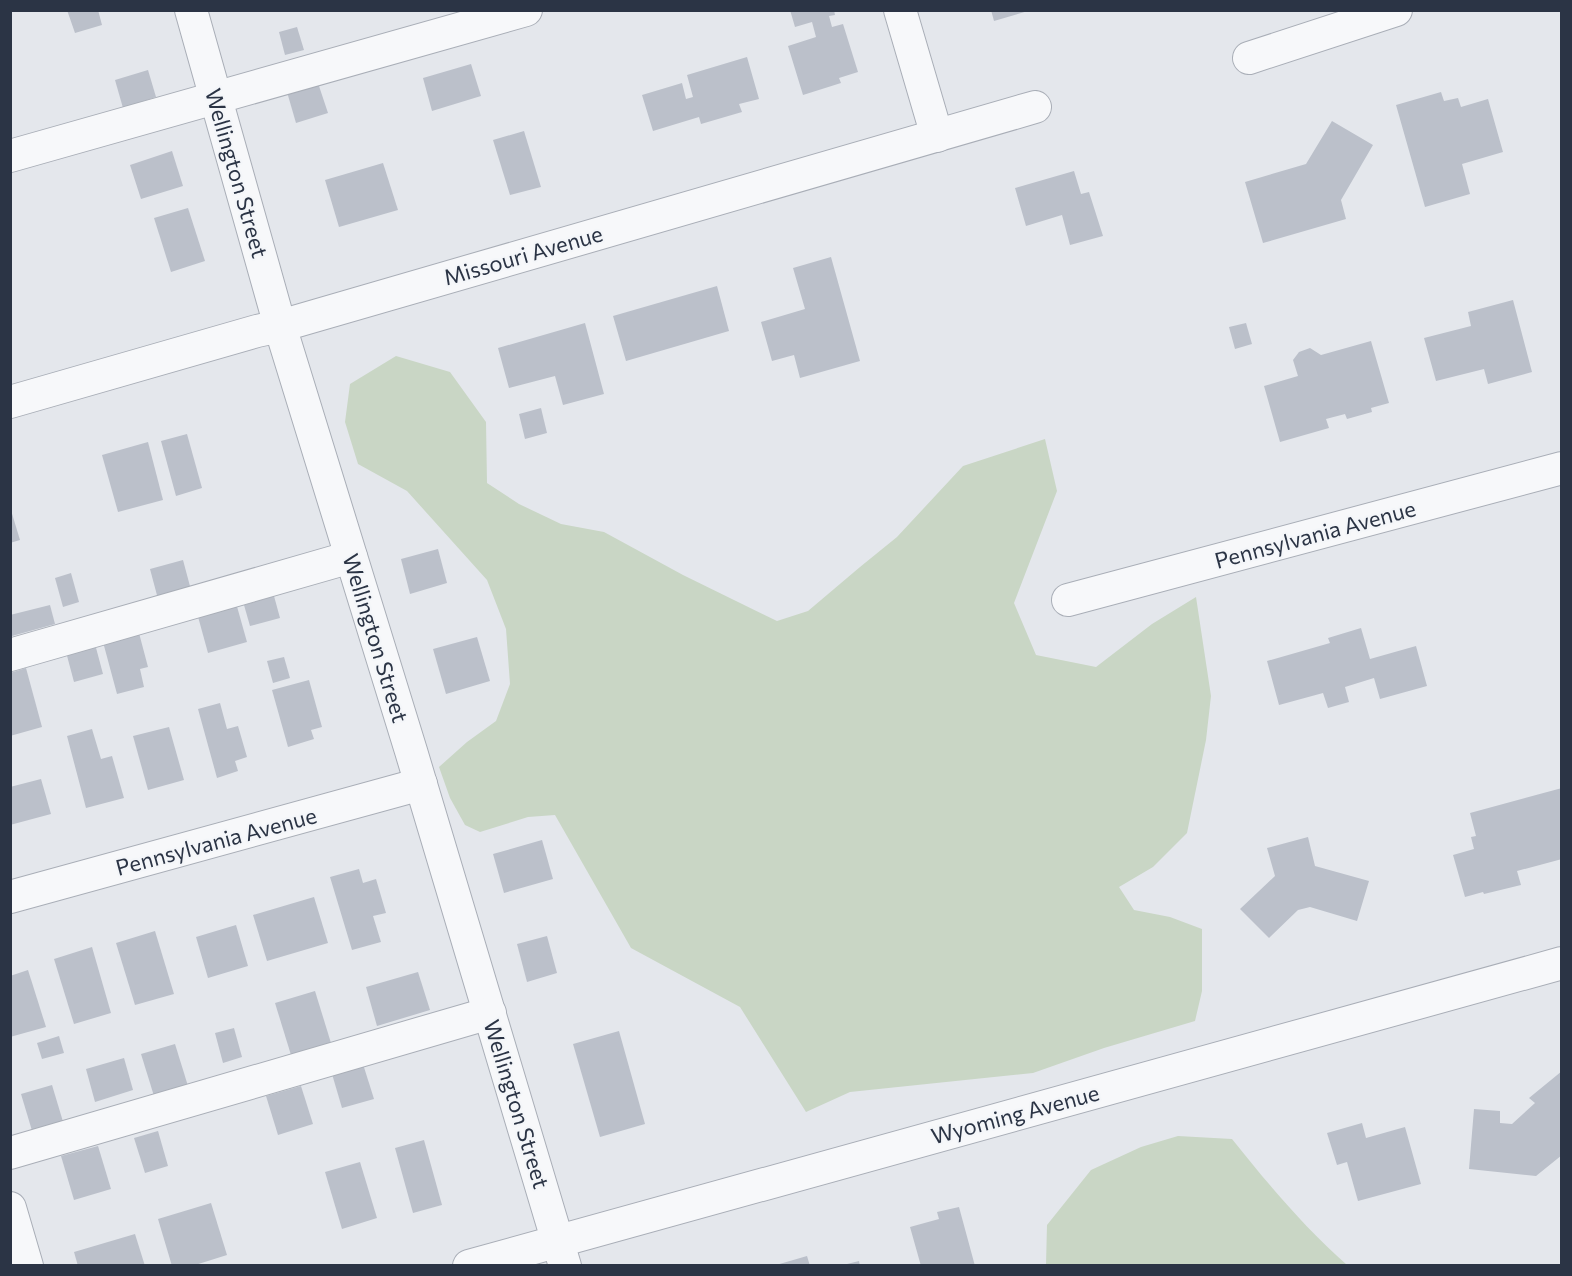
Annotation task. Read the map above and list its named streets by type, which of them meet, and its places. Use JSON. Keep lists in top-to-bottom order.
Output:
{
  "streets": {
    "street": [
      "Wellington Street",
      "Missouri Avenue",
      "Pennsylvania Avenue",
      "Wyoming Avenue"
    ]
  },
  "crossings": [
    ["Wellington Street", "Missouri Avenue"],
    ["Wellington Street", "Pennsylvania Avenue"],
    ["Wellington Street", "Wyoming Avenue"]
  ]
}
